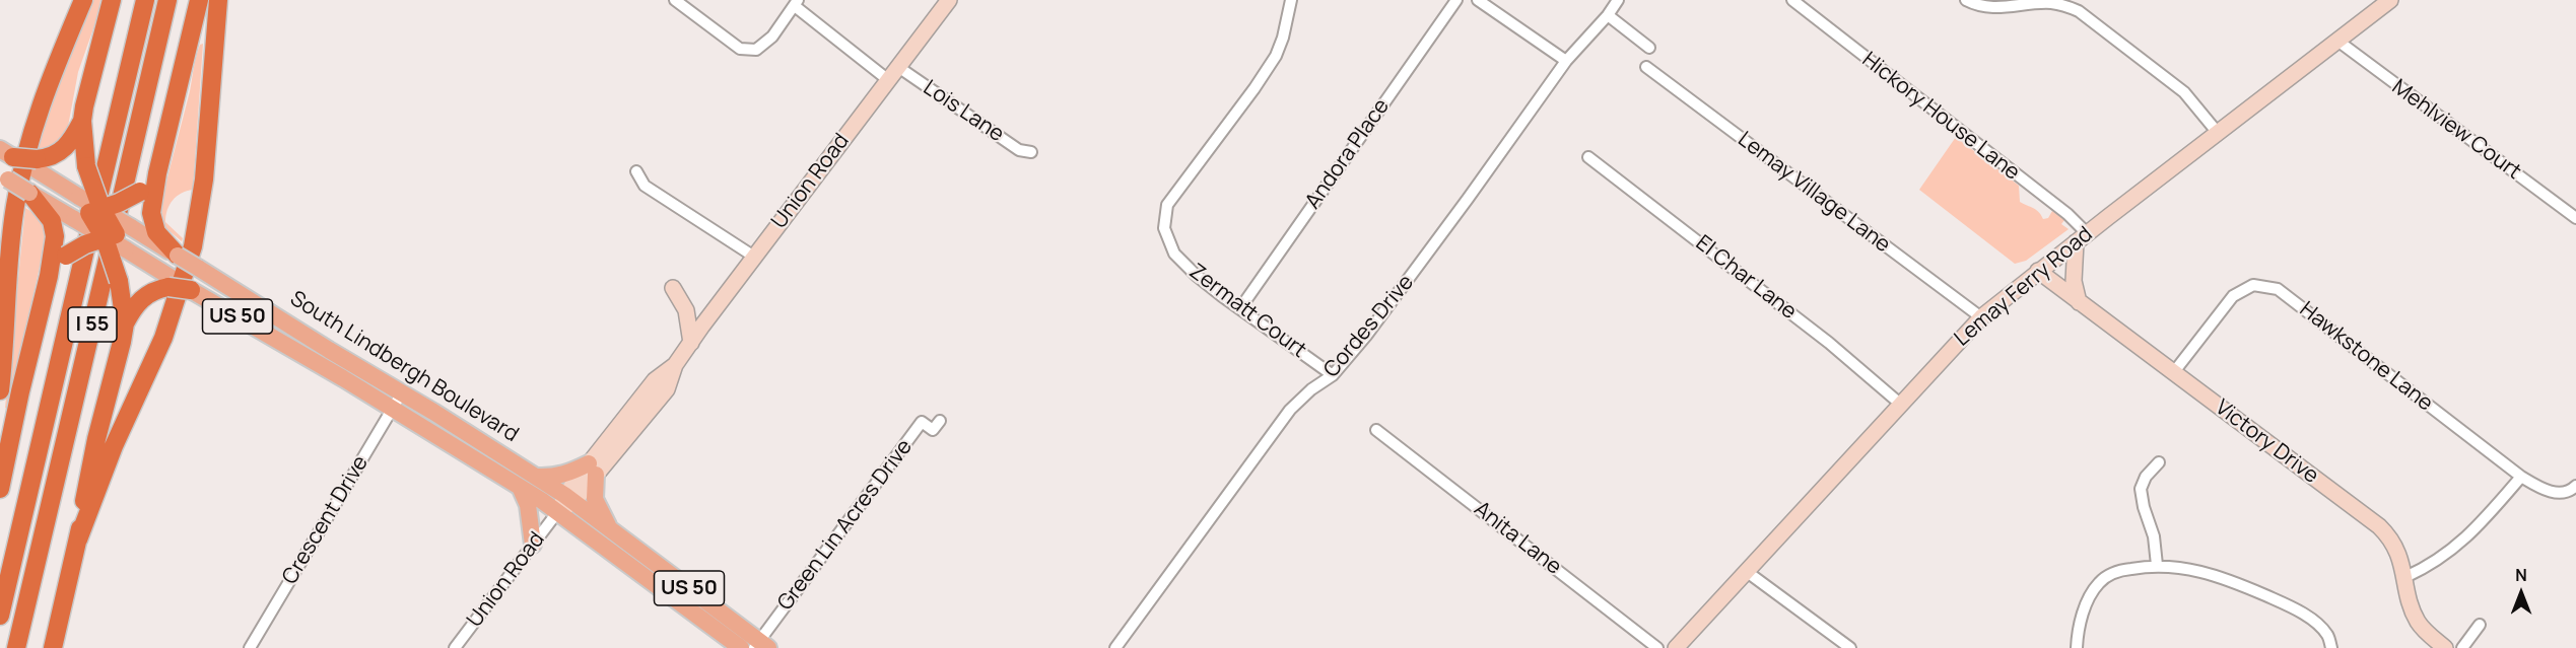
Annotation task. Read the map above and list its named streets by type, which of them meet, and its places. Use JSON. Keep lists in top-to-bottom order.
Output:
{
  "streets": {
    "highway": ["I 55"],
    "main road": [
      "Union Road",
      "Lemay Ferry Road",
      "US 50",
      "South Lindbergh Boulevard",
      "Victory Drive"
    ],
    "street": [
      "Lois Lane",
      "Hickory House Lane",
      "Mehlview Court",
      "Andora Place",
      "Lemay Village Lane",
      "El Char Lane",
      "Zermatt Court",
      "Cordes Drive",
      "Hawkstone Lane",
      "Crescent Drive",
      "Green Lin Acres Drive",
      "Anita Lane"
    ]
  },
  "crossings": [
    ["Lois Lane", "Union Road"],
    ["Hickory House Lane", "Lemay Ferry Road"],
    ["Mehlview Court", "Lemay Ferry Road"],
    ["Andora Place", "Zermatt Court"],
    ["Union Road", "South Lindbergh Boulevard"],
    ["Lemay Village Lane", "Lemay Ferry Road"],
    ["El Char Lane", "Lemay Ferry Road"],
    ["Lemay Ferry Road", "Victory Drive"],
    ["Zermatt Court", "Cordes Drive"],
    ["Hawkstone Lane", "Victory Drive"],
    ["South Lindbergh Boulevard", "Crescent Drive"],
    ["South Lindbergh Boulevard", "Green Lin Acres Drive"]
  ],
  "north": "top"
}
